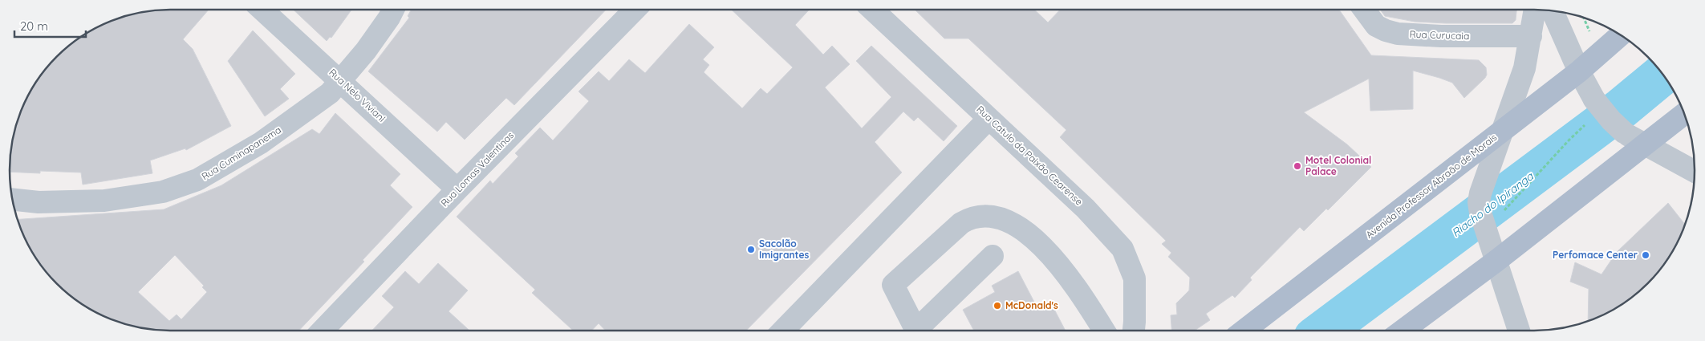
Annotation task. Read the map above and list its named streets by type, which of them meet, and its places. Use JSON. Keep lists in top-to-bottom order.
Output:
{
  "streets": {
    "main road": ["Avenida Professor Abraão de Morais"],
    "street": [
      "Rua Curucaia",
      "Rua Nelo Viviani",
      "Rua Cuminapanema",
      "Rua Catulo da Paixão Cearense",
      "Rua Lomas Valentinas"
    ]
  },
  "crossings": [
    ["Rua Nelo Viviani", "Rua Cuminapanema"],
    ["Rua Nelo Viviani", "Rua Lomas Valentinas"]
  ],
  "water": ["Riacho do Ipiranga"],
  "places": [
    "Motel Colonial Palace",
    "Sacolão Imigrantes",
    "Perfomace Center",
    "McDonald's"
  ],
  "scale_bar": "20 m"
}
